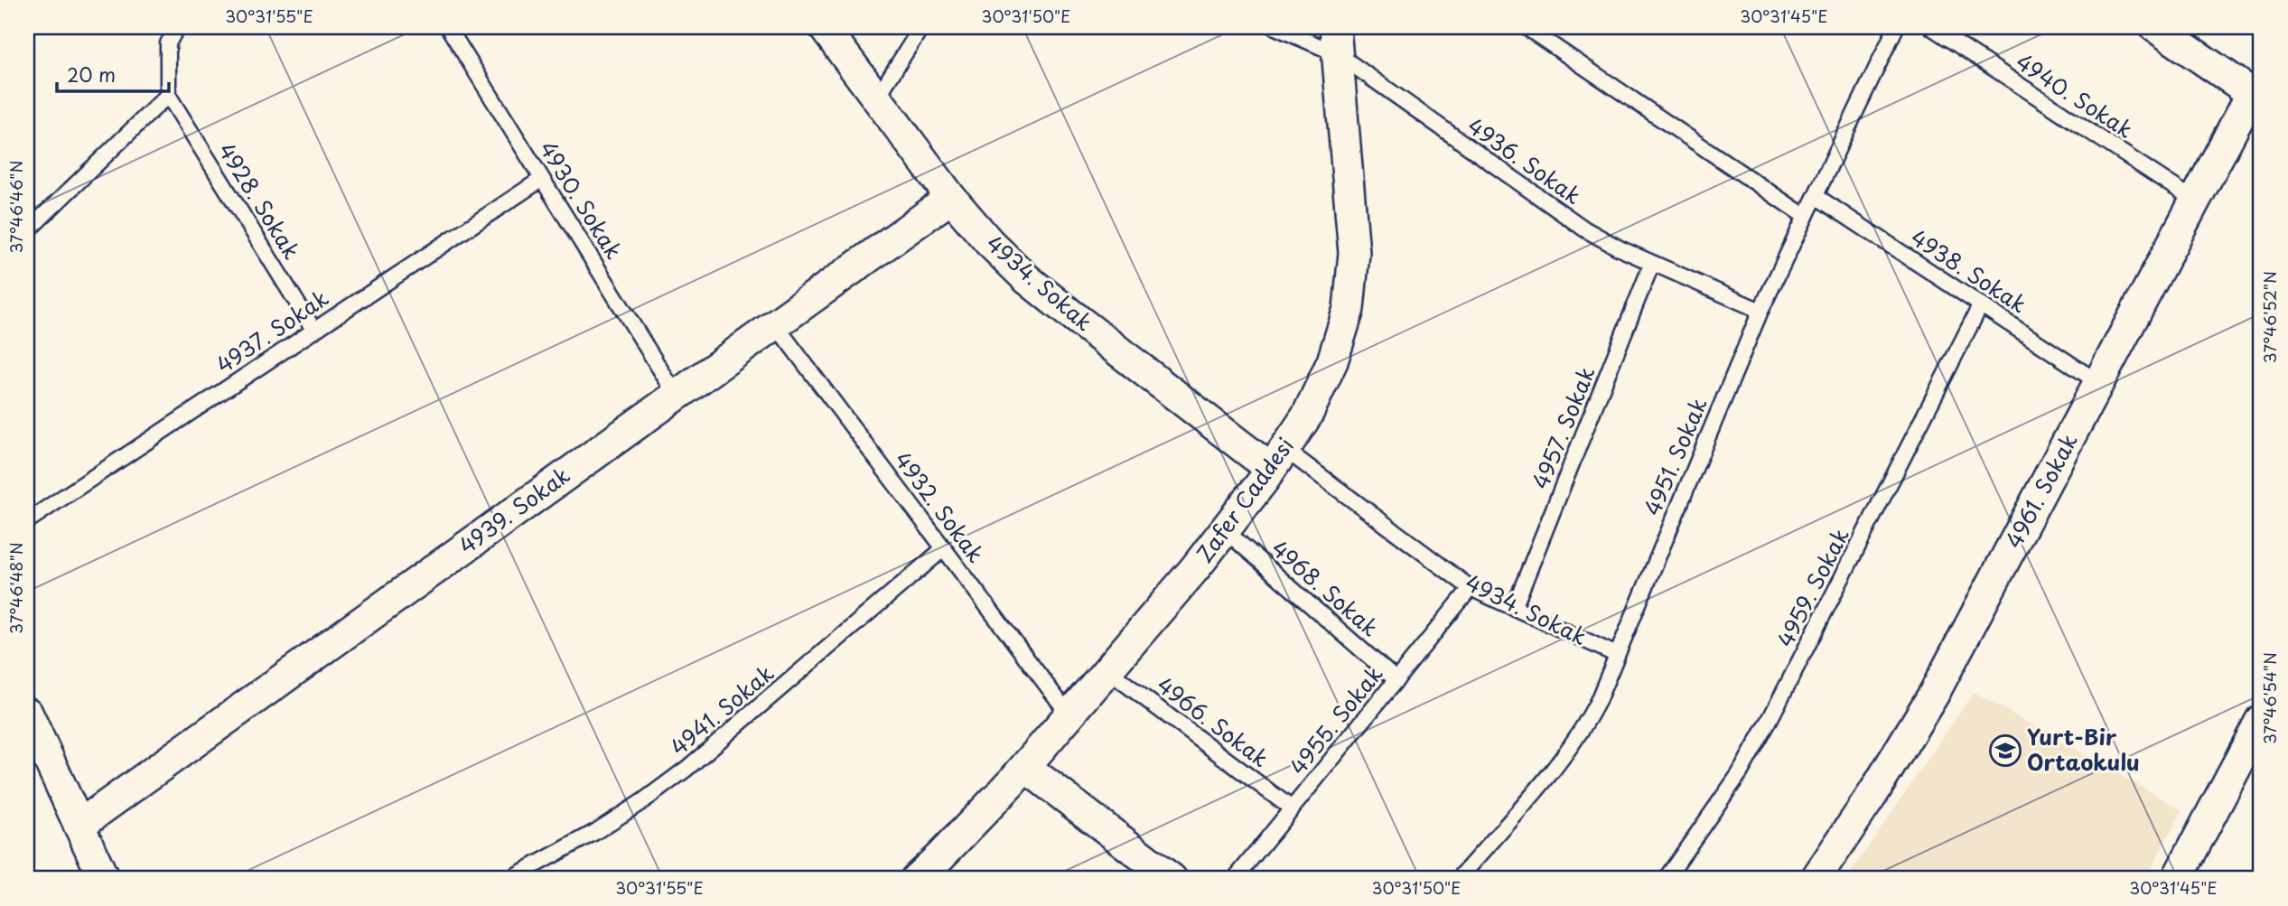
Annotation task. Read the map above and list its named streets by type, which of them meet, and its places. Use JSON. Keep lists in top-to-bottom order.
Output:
{
  "streets": {
    "street": [
      "4934. Sokak",
      "4961. Sokak",
      "Zafer Caddesi",
      "4939. Sokak"
    ],
    "lane": [
      "4940. Sokak",
      "4936. Sokak",
      "4930. Sokak",
      "4928. Sokak",
      "4938. Sokak",
      "4937. Sokak",
      "4957. Sokak",
      "4951. Sokak",
      "4932. Sokak",
      "4959. Sokak",
      "4968. Sokak",
      "4941. Sokak",
      "4955. Sokak",
      "4966. Sokak"
    ]
  },
  "crossings": [
    ["4940. Sokak", "4961. Sokak"],
    ["4936. Sokak", "4957. Sokak"],
    ["4936. Sokak", "4951. Sokak"],
    ["4936. Sokak", "Zafer Caddesi"],
    ["4930. Sokak", "4937. Sokak"],
    ["4930. Sokak", "4939. Sokak"],
    ["4928. Sokak", "4937. Sokak"],
    ["4938. Sokak", "4951. Sokak"],
    ["4938. Sokak", "4961. Sokak"],
    ["4938. Sokak", "4959. Sokak"],
    ["4934. Sokak", "4957. Sokak"],
    ["4934. Sokak", "4951. Sokak"],
    ["4934. Sokak", "Zafer Caddesi"],
    ["4934. Sokak", "4939. Sokak"],
    ["4934. Sokak", "4955. Sokak"],
    ["Zafer Caddesi", "4932. Sokak"],
    ["Zafer Caddesi", "4968. Sokak"],
    ["Zafer Caddesi", "4966. Sokak"],
    ["4932. Sokak", "4939. Sokak"],
    ["4932. Sokak", "4941. Sokak"],
    ["4968. Sokak", "4955. Sokak"],
    ["4955. Sokak", "4966. Sokak"]
  ],
  "places": {
    "school or university": ["Yurt-Bir Ortaokulu"]
  },
  "scale_bar": "20 m",
  "coordinates": [
    "30°31'55\"E",
    "30°31'50\"E",
    "30°31'45\"E",
    "37°46'46\"N",
    "37°46'52\"N",
    "37°46'48\"N",
    "37°46'54\"N"
  ]
}
